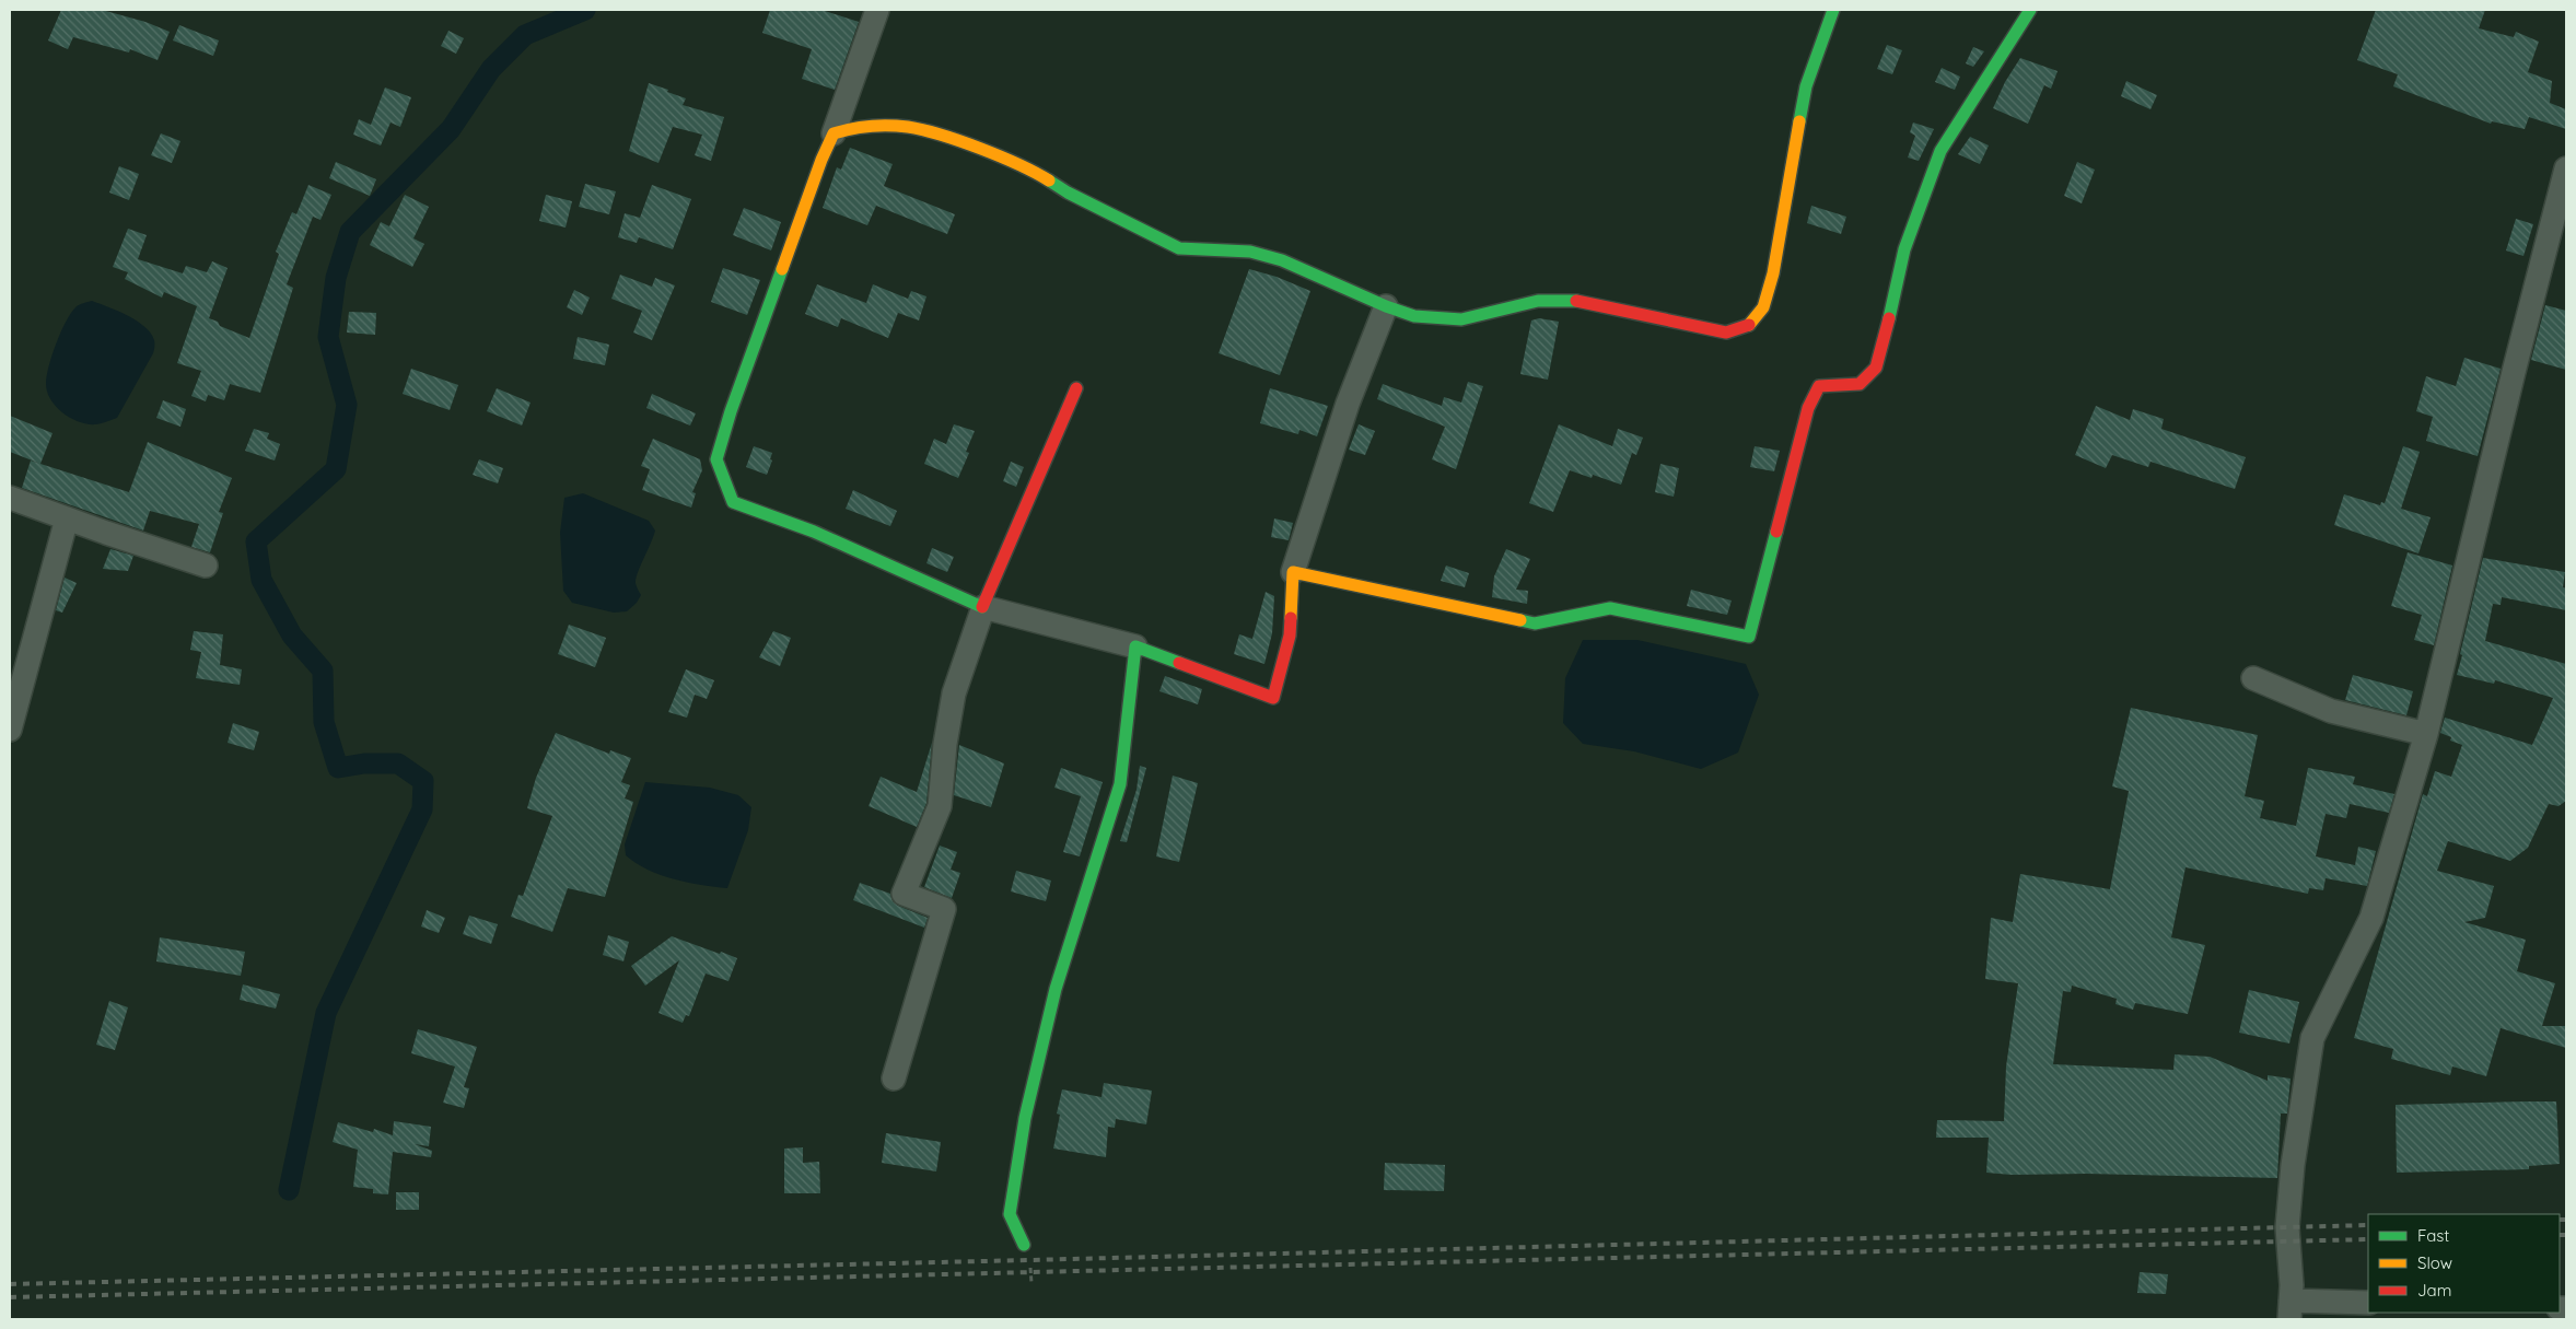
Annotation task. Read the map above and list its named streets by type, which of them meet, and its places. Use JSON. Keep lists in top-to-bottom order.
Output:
{
  "legend": ["Fast", "Slow", "Jam"]
}
